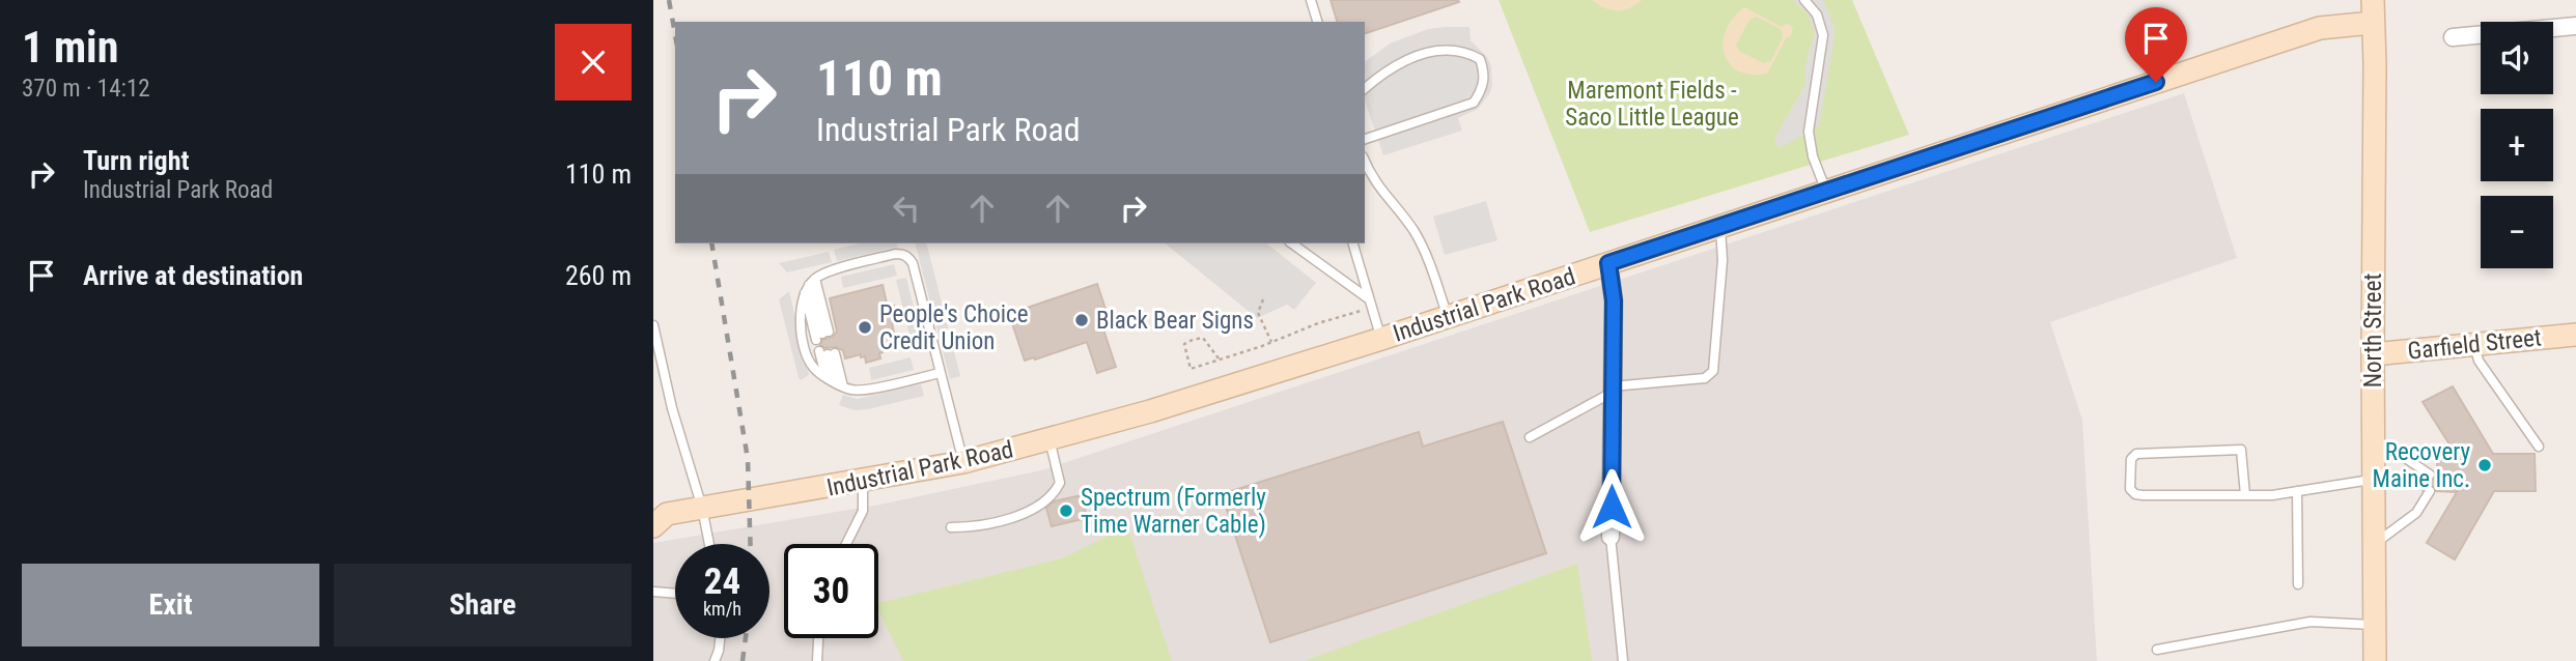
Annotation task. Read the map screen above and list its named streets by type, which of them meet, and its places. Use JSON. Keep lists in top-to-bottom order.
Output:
{
  "streets": {
    "main road": ["Industrial Park Road", "North Street", "Garfield Street"]
  },
  "crossings": [
    ["Industrial Park Road", "North Street"],
    ["North Street", "Garfield Street"]
  ],
  "parks": ["Maremont Fields - Saco Little League"],
  "places": [
    "Black Bear Signs",
    "People's Choice Credit Union",
    "Recovery Maine Inc.",
    "Spectrum (Formerly Time Warner Cable)"
  ],
  "page": {
    "heading": ["1 min", "370 m · 14:12"],
    "map_buttons": ["+", "−"],
    "turn": ["110 m", "Industrial Park Road"],
    "list": [
      {
        "name": "Turn right",
        "note": "Industrial Park Road",
        "value": "110 m"
      },
      {
        "name": "Arrive at destination",
        "value": "260 m"
      }
    ],
    "speed": "24 km/h",
    "limit": "30",
    "buttons": ["Exit", "Share"]
  }
}
